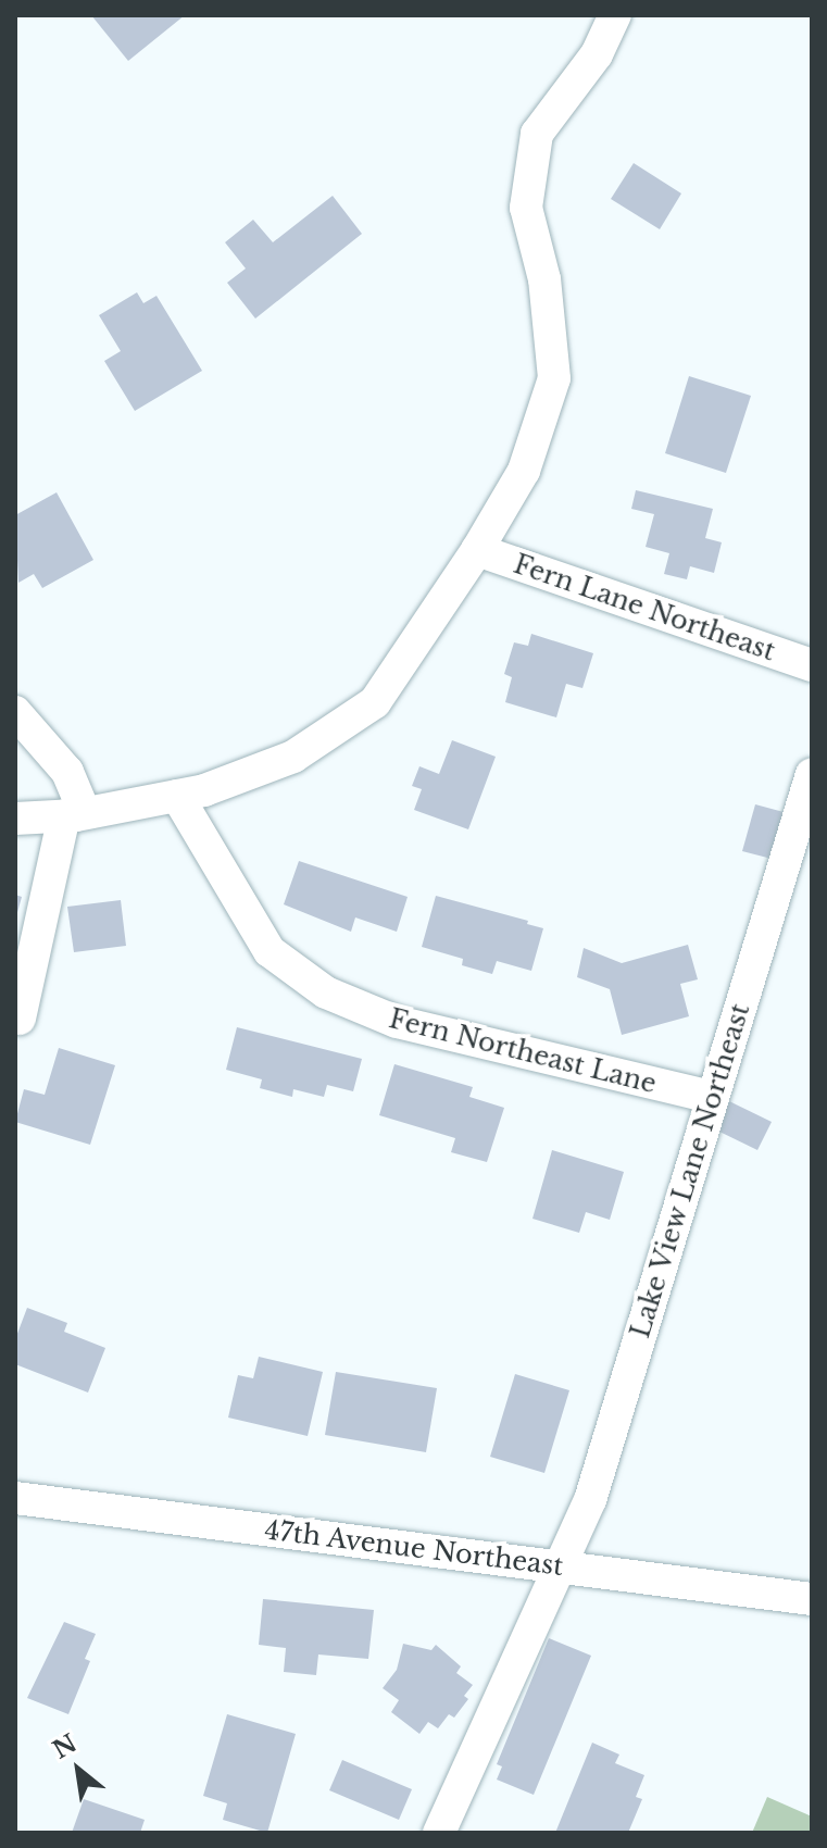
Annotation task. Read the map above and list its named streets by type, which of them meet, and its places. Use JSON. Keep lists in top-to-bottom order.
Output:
{
  "streets": {
    "street": [
      "Fern Lane Northeast",
      "Fern Northeast Lane",
      "Lake View Lane Northeast",
      "47th Avenue Northeast"
    ]
  },
  "crossings": [
    ["Fern Northeast Lane", "Lake View Lane Northeast"],
    ["Lake View Lane Northeast", "47th Avenue Northeast"]
  ],
  "north": "top left"
}
